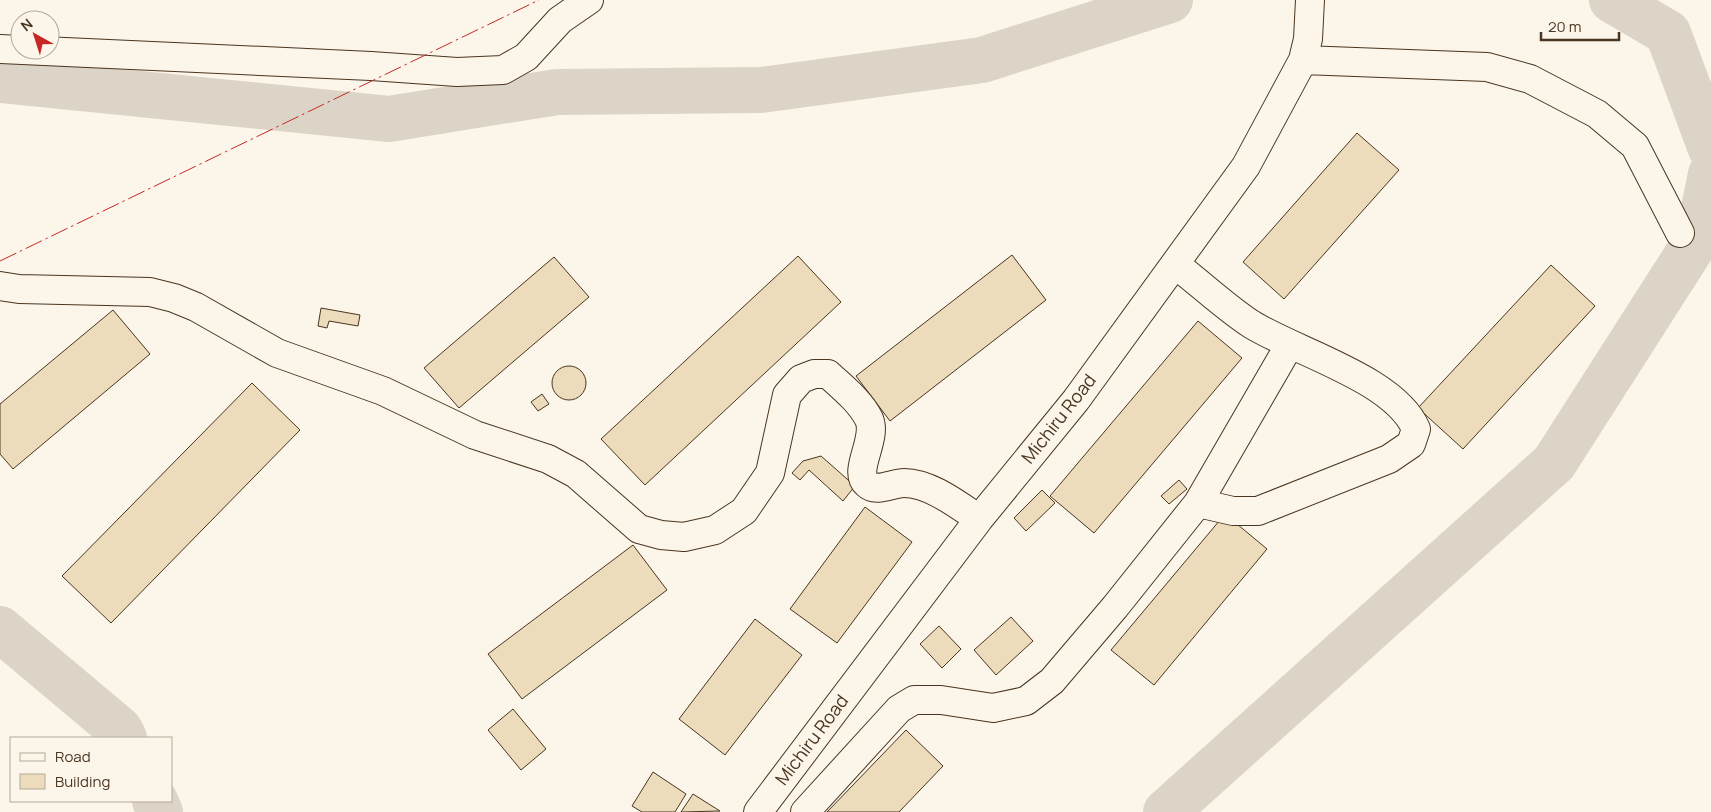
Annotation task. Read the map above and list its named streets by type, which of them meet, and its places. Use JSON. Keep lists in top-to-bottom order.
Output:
{
  "streets": {
    "street": ["Michiru Road"]
  },
  "legend": ["Road", "Building"],
  "scale_bar": "20 m",
  "north": "top left"
}
